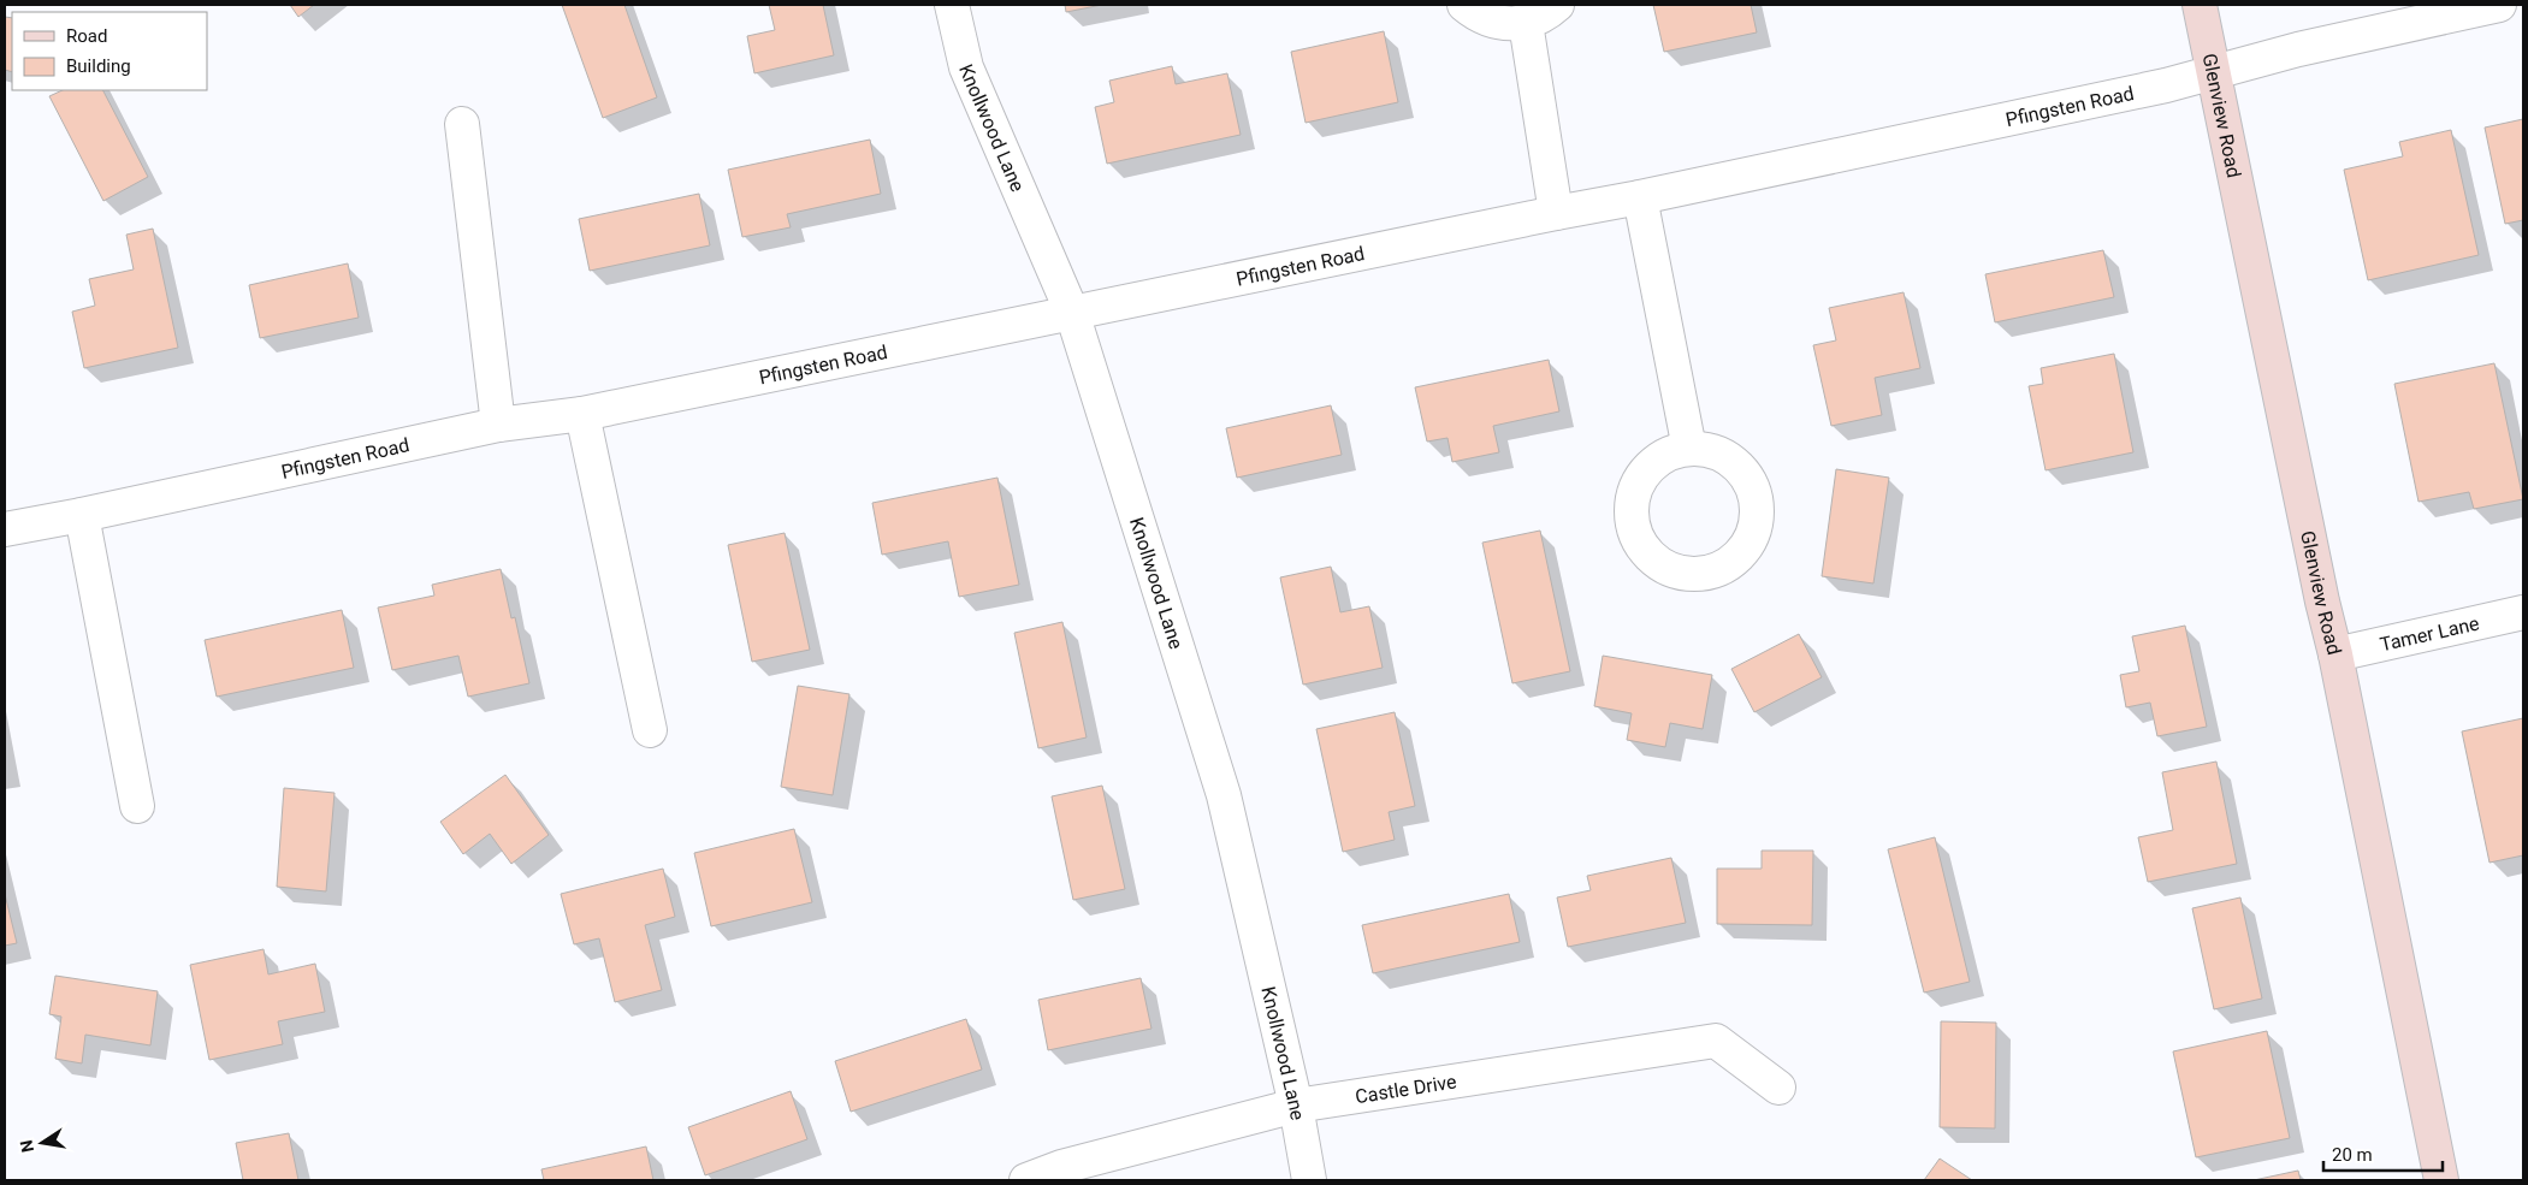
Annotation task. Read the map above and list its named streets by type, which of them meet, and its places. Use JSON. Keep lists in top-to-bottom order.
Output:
{
  "streets": {
    "main road": ["Glenview Road"],
    "street": [
      "Pfingsten Road",
      "Knollwood Lane",
      "Tamer Lane",
      "Castle Drive"
    ]
  },
  "crossings": [
    ["Pfingsten Road", "Glenview Road"],
    ["Pfingsten Road", "Knollwood Lane"],
    ["Glenview Road", "Tamer Lane"],
    ["Knollwood Lane", "Castle Drive"]
  ],
  "legend": ["Road", "Building"],
  "scale_bar": "20 m",
  "north": "left"
}
